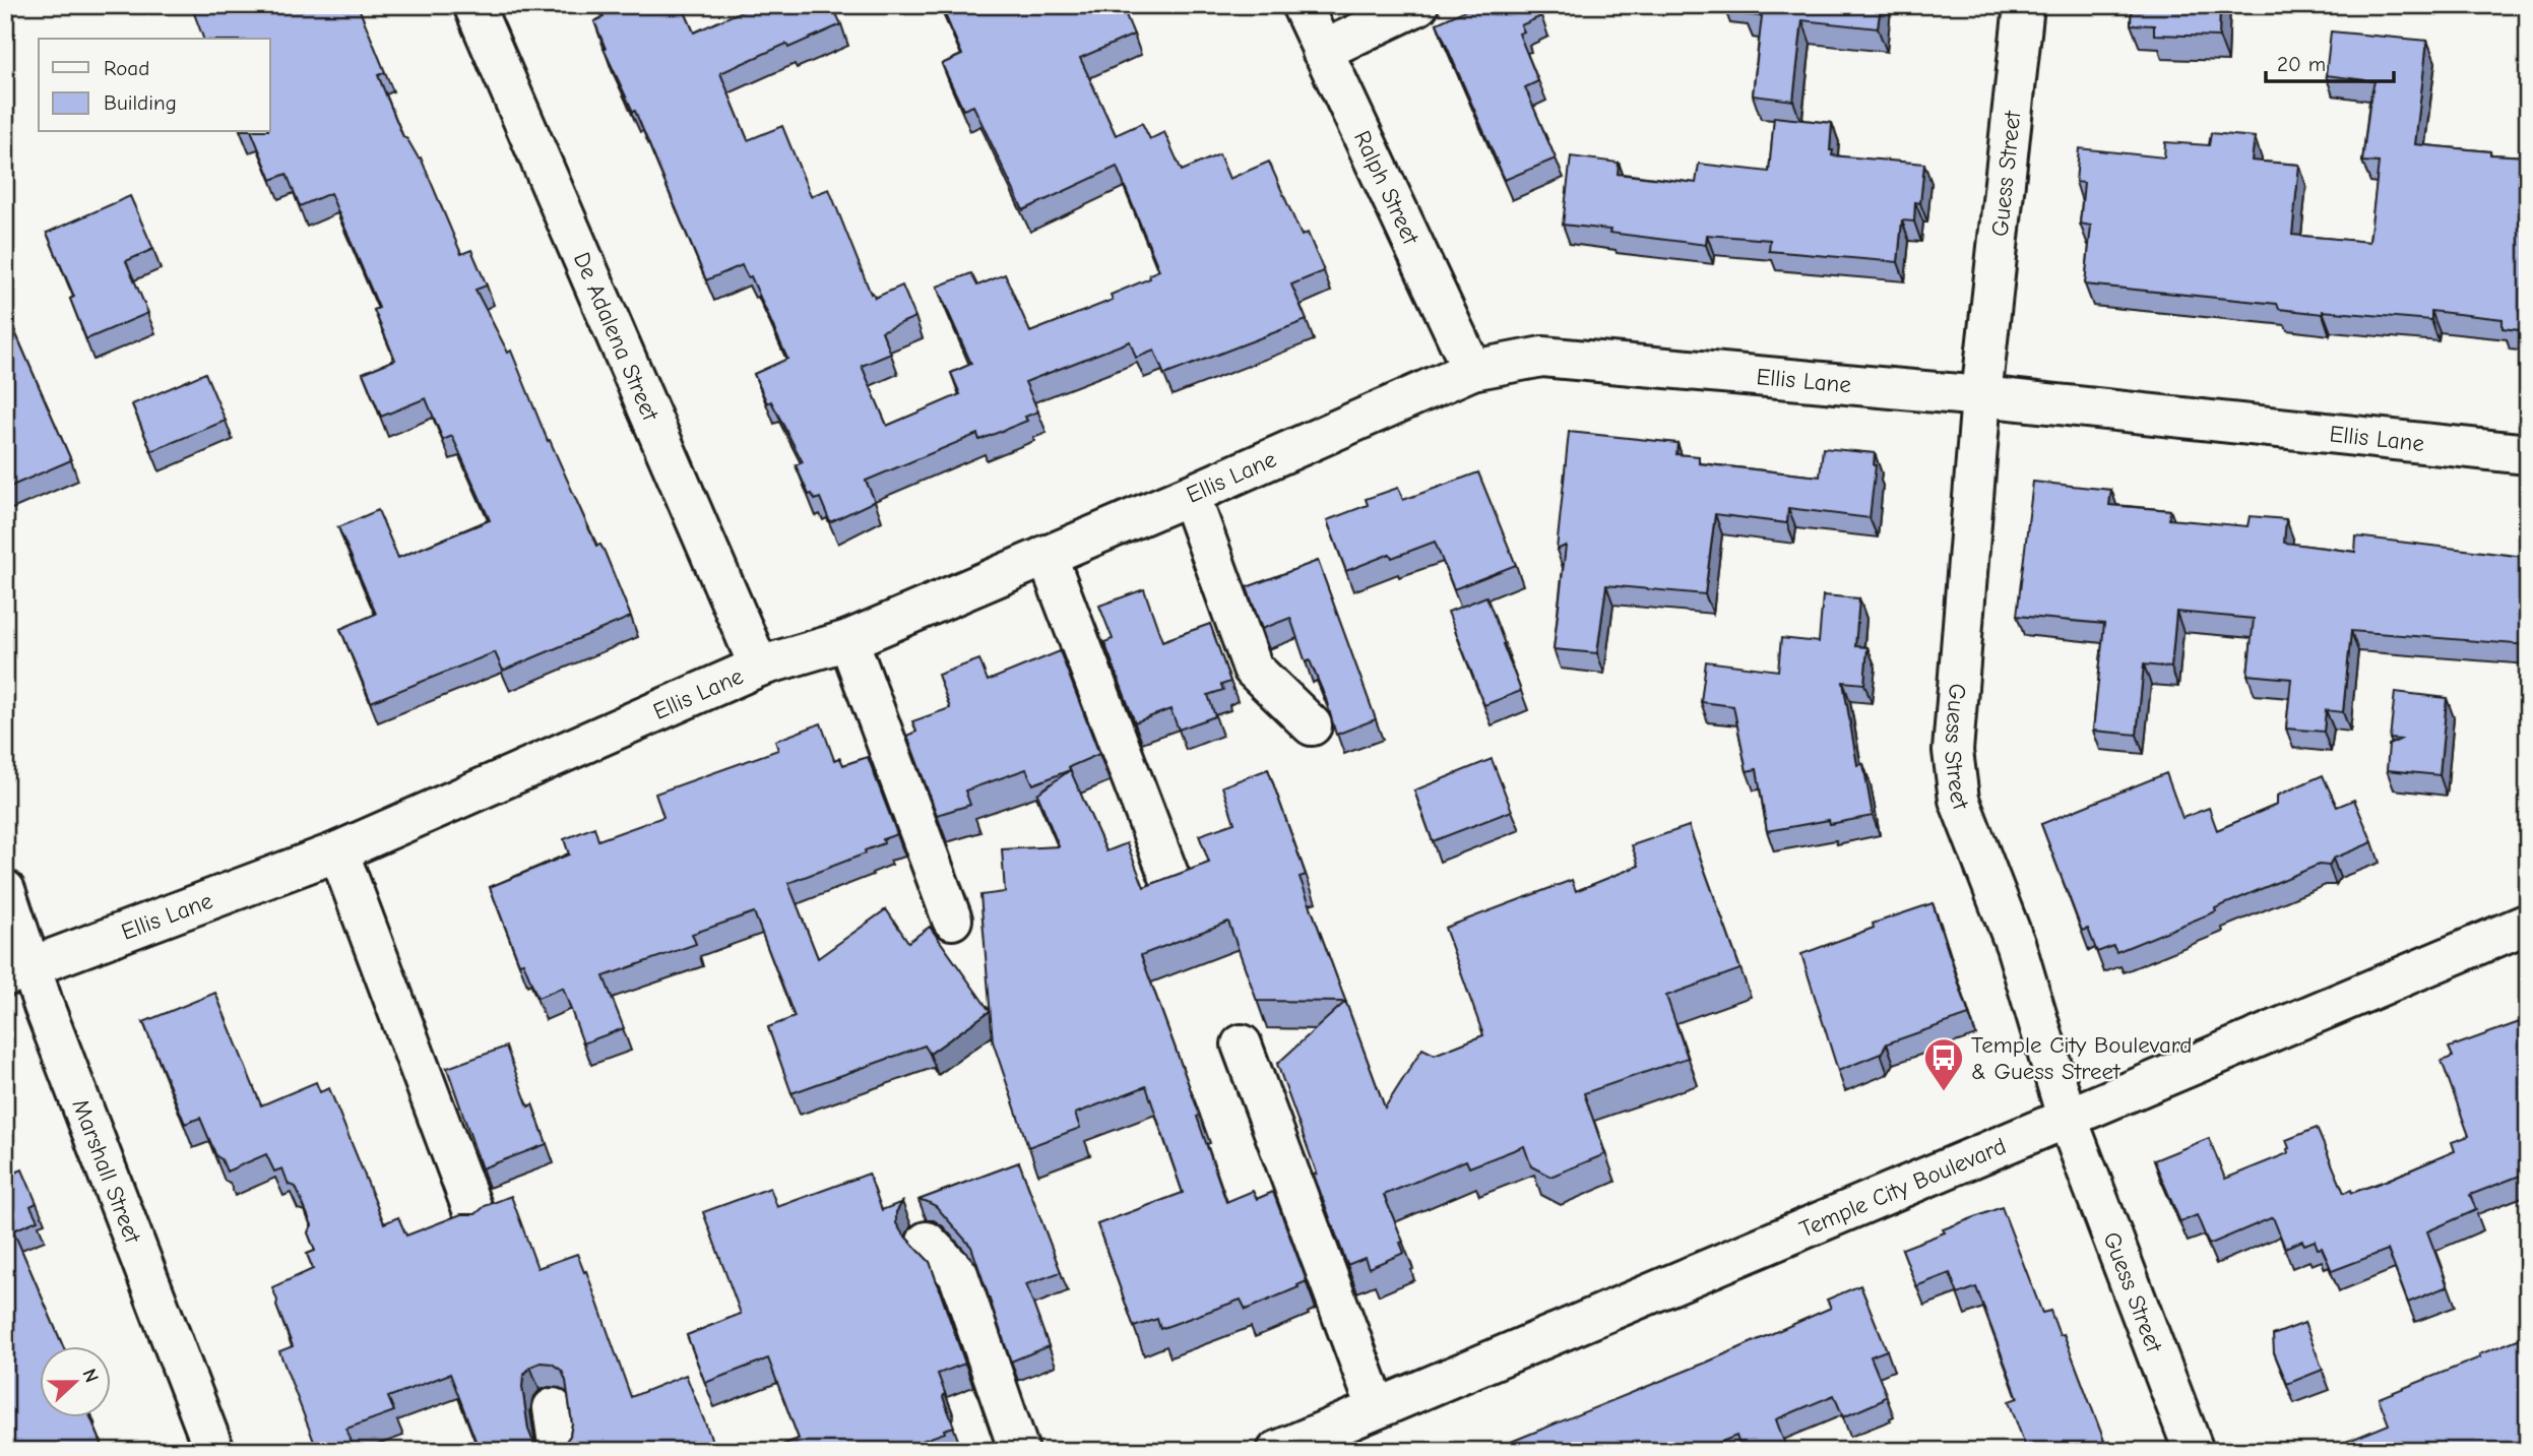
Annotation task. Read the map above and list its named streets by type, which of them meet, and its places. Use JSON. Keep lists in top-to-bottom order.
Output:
{
  "streets": {
    "street": [
      "Guess Street",
      "Ralph Street",
      "De Adalena Street",
      "Ellis Lane",
      "Marshall Street",
      "Temple City Boulevard"
    ]
  },
  "crossings": [
    ["Guess Street", "Ellis Lane"],
    ["Guess Street", "Temple City Boulevard"],
    ["Ralph Street", "Ellis Lane"],
    ["De Adalena Street", "Ellis Lane"],
    ["Ellis Lane", "Marshall Street"]
  ],
  "places": {
    "bus stop": ["Temple City Boulevard & Guess Street"]
  },
  "legend": ["Road", "Building"],
  "scale_bar": "20 m",
  "north": "right"
}
